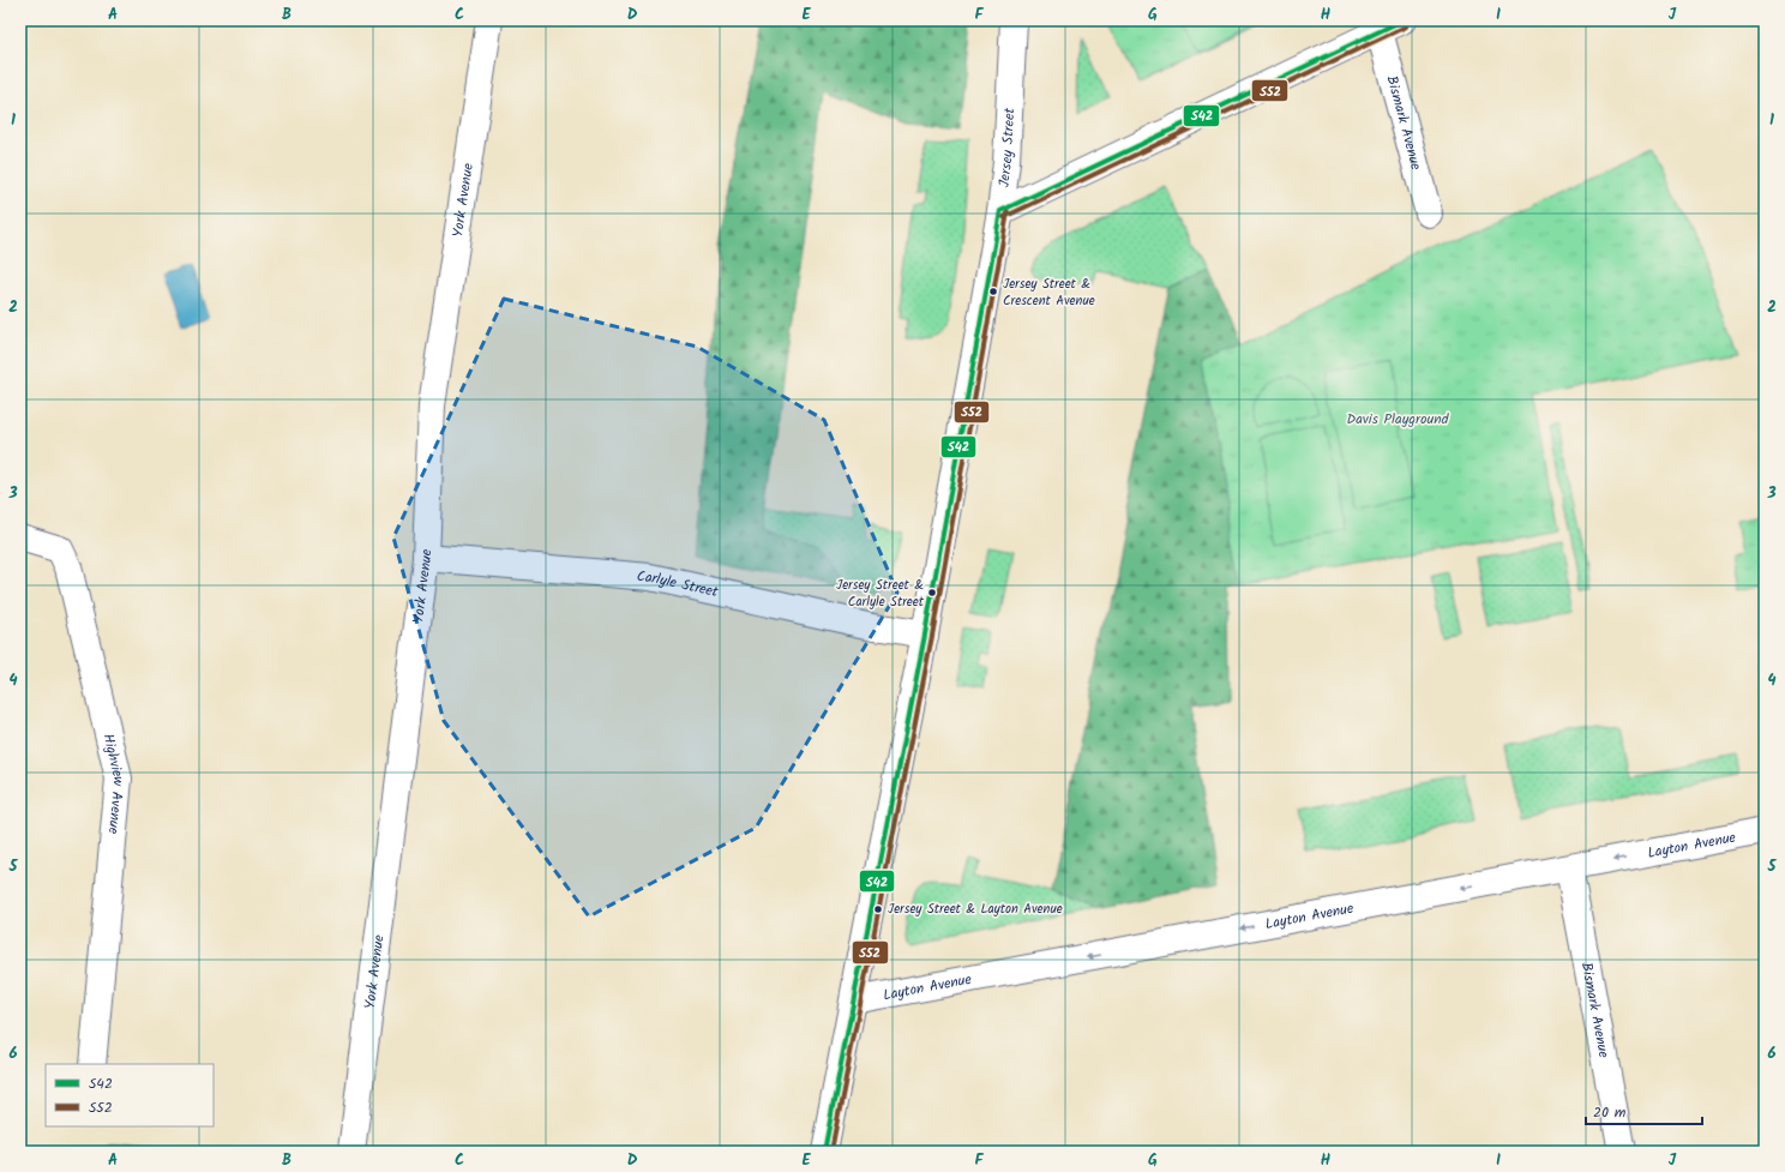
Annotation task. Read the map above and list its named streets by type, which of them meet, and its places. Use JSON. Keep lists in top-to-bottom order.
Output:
{
  "streets": {
    "street": [
      "Bismark Avenue",
      "Jersey Street",
      "York Avenue",
      "Carlyle Street",
      "Highview Avenue",
      "Layton Avenue"
    ]
  },
  "crossings": [
    ["Bismark Avenue", "Layton Avenue"],
    ["Jersey Street", "Carlyle Street"],
    ["Jersey Street", "Layton Avenue"],
    ["York Avenue", "Carlyle Street"]
  ],
  "one_way": ["Layton Avenue"],
  "parks": ["Davis Playground"],
  "places": ["Jersey Street & Crescent Avenue", "Jersey Street & Carlyle Street", "Jersey Street & Layton Avenue"],
  "lines": ["transit line S42", "transit line S52"],
  "legend": ["S42", "S52"],
  "scale_bar": "20 m",
  "grid": {
    "columns": [
      "A",
      "B",
      "C",
      "D",
      "E",
      "F",
      "G",
      "H",
      "I",
      "J"
    ],
    "rows": [
      "1",
      "2",
      "3",
      "4",
      "5",
      "6"
    ]
  }
}
